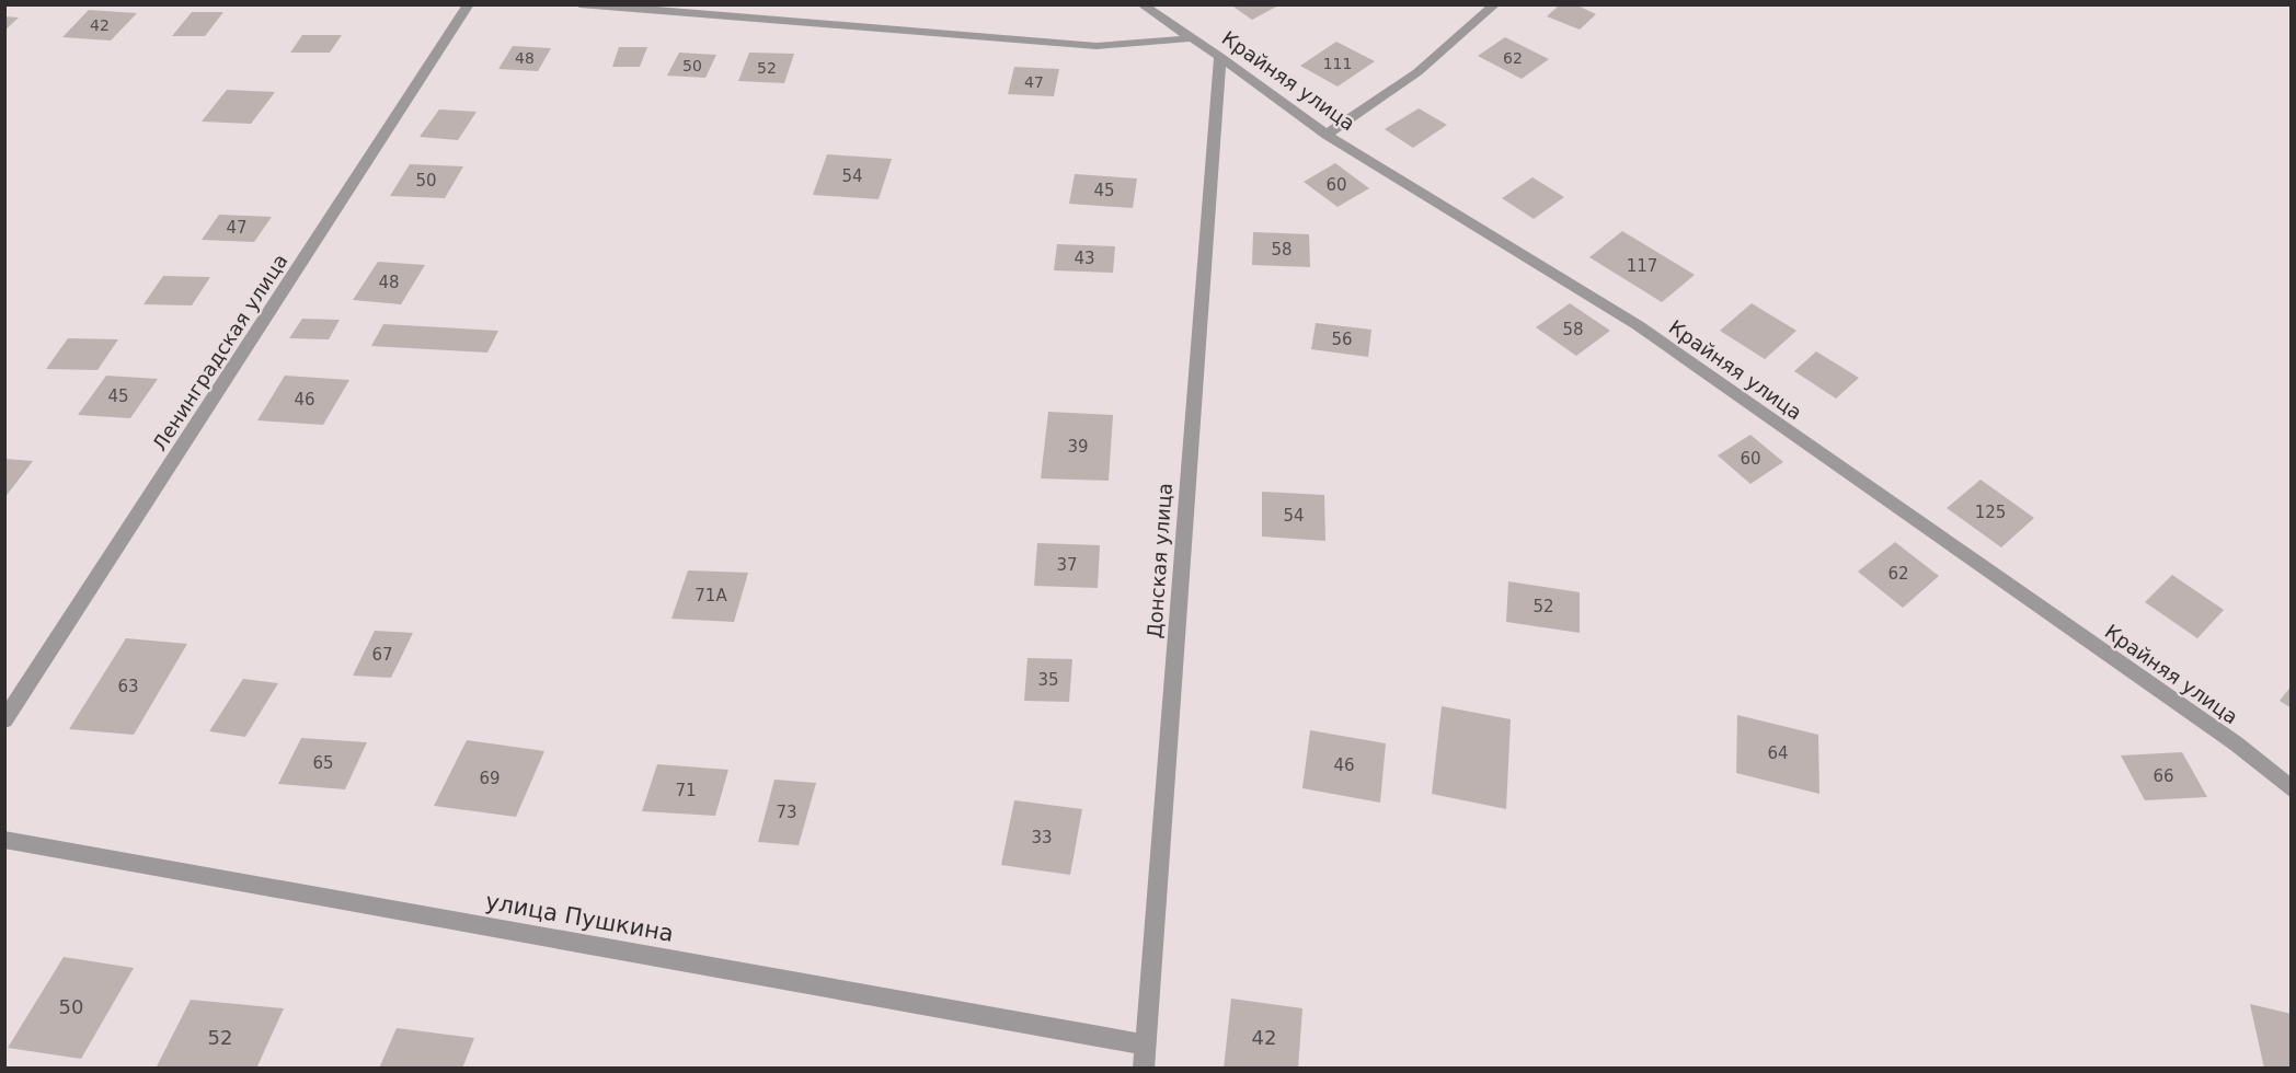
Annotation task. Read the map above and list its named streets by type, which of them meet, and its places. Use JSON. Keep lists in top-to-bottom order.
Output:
{
  "streets": {
    "street": [
      "Крайняя улица",
      "Ленинградская улица",
      "Донская улица",
      "улица Пушкина"
    ]
  },
  "crossings": [
    ["Крайняя улица", "Донская улица"],
    ["Донская улица", "улица Пушкина"]
  ],
  "house_numbers": [
    "42",
    "48",
    "62",
    "111",
    "50",
    "52",
    "47",
    "54",
    "50",
    "60",
    "45",
    "47",
    "58",
    "43",
    "117",
    "48",
    "58",
    "56",
    "45",
    "46",
    "39",
    "60",
    "125",
    "54",
    "37",
    "62",
    "71А",
    "52",
    "67",
    "35",
    "63",
    "64",
    "65",
    "46",
    "66",
    "69",
    "71",
    "73",
    "33",
    "50",
    "52",
    "42"
  ]
}
